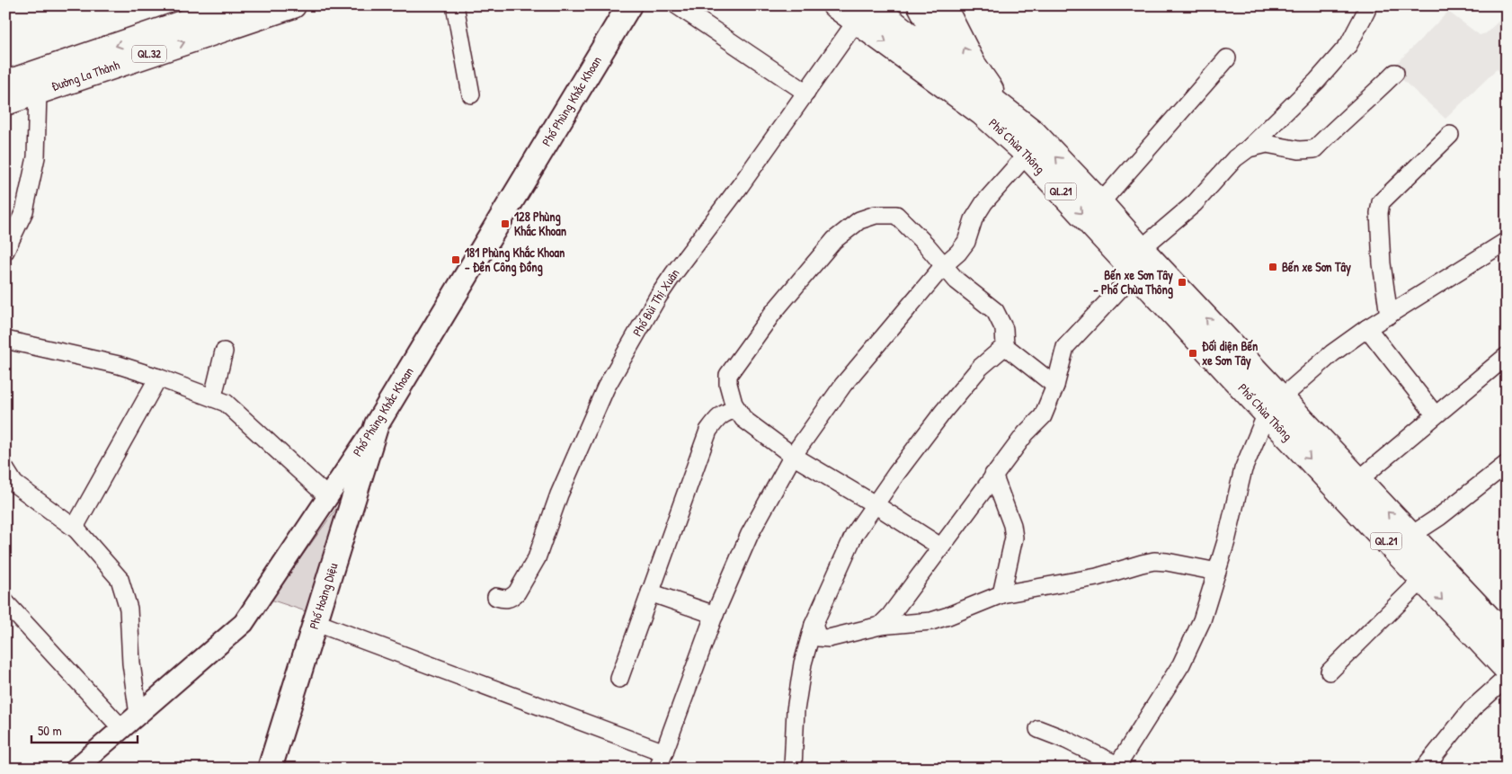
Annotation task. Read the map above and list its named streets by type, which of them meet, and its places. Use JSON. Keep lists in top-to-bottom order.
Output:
{
  "streets": {
    "highway": [
      "QL.32",
      "Đường La Thành",
      "Phố Chùa Thông",
      "QL.21"
    ],
    "main road": ["Phố Phùng Khắc Khoan", "Phố Hoàng Diệu"],
    "street": ["Phố Bùi Thị Xuân"]
  },
  "crossings": [
    ["Phố Phùng Khắc Khoan", "Phố Hoàng Diệu"],
    ["Phố Chùa Thông", "Phố Bùi Thị Xuân"]
  ],
  "places": {
    "transit": [
      "128 Phùng Khắc Khoan",
      "181 Phùng Khắc Khoan - Đền Công Đồng",
      "Bến xe Sơn Tây",
      "Bến xe Sơn Tây - Phố Chùa Thông",
      "Đối diện Bến xe Sơn Tây"
    ]
  },
  "scale_bar": "50 m"
}
